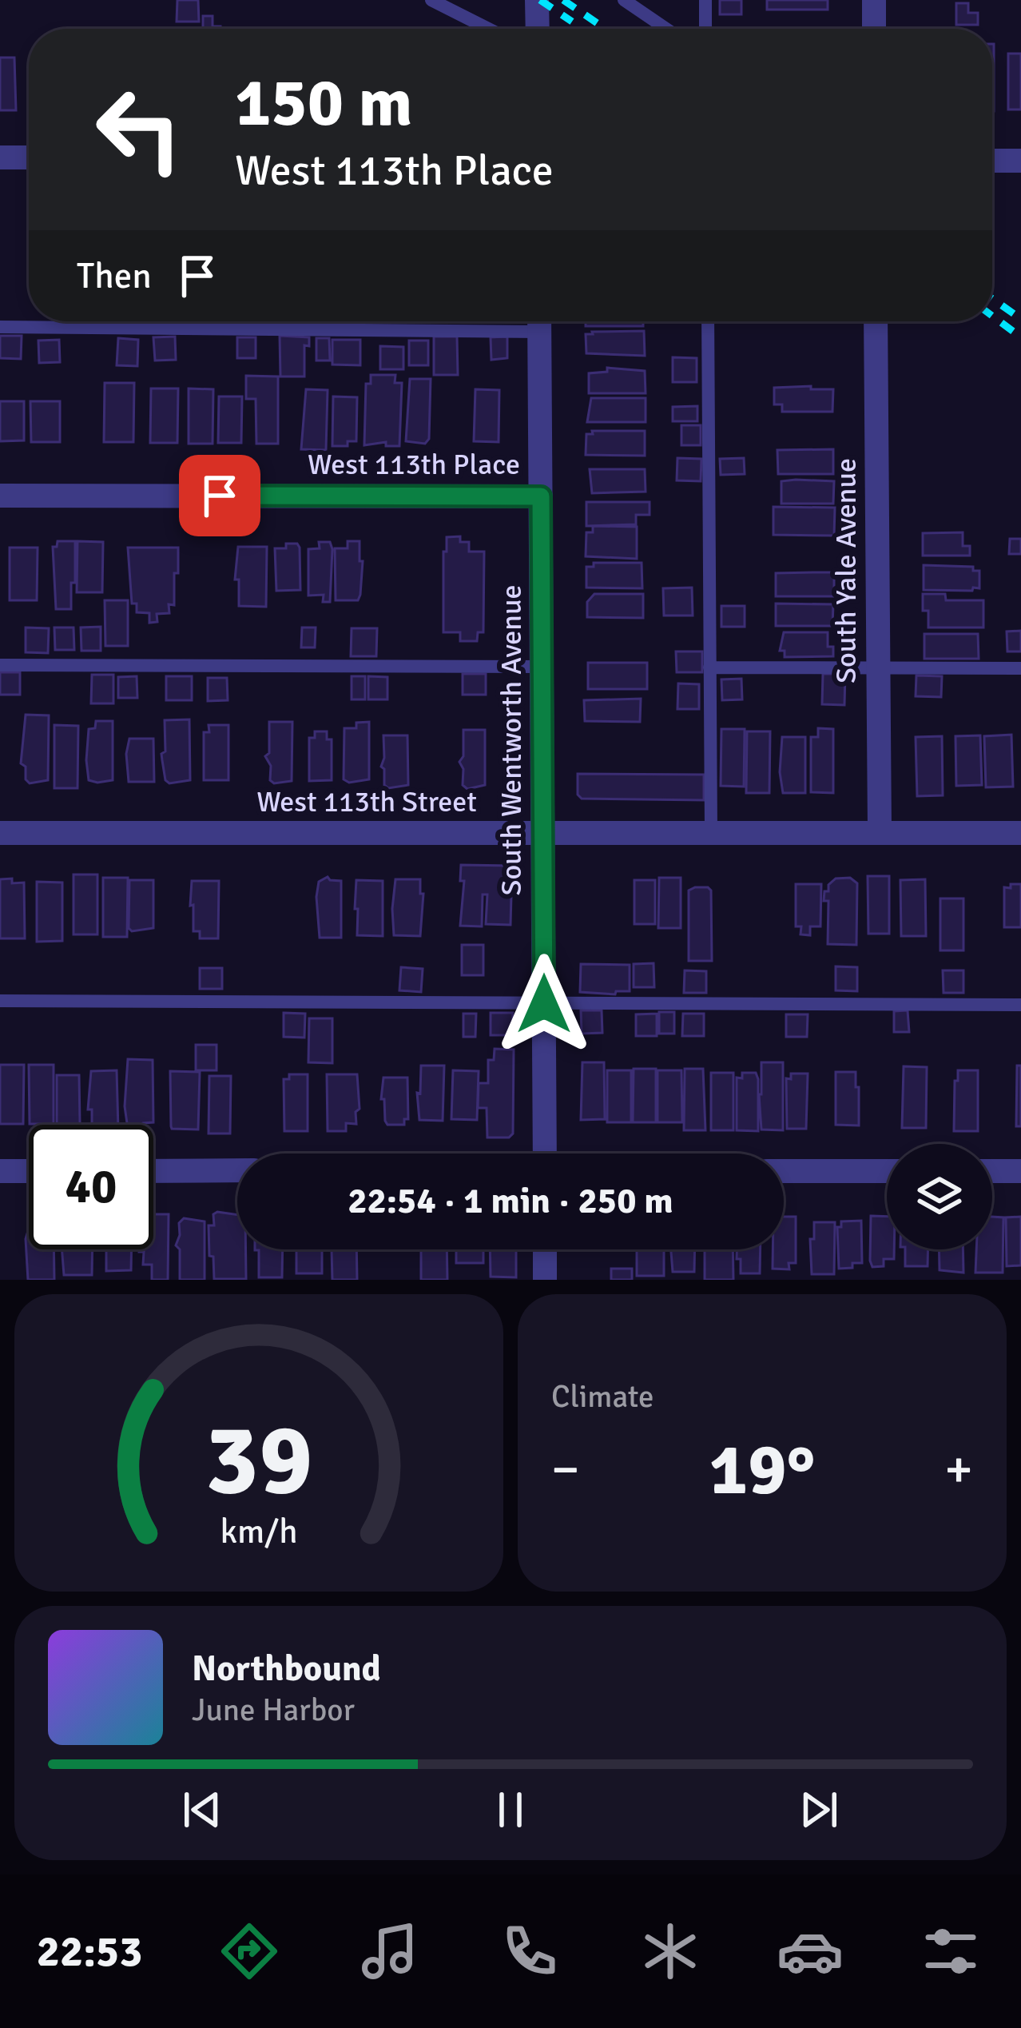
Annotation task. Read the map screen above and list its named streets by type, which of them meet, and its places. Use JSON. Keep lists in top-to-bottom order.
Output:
{
  "streets": {
    "street": [
      "West 113th Place",
      "South Yale Avenue",
      "South Wentworth Avenue",
      "West 113th Street"
    ]
  },
  "crossings": [
    ["West 113th Place", "South Wentworth Avenue"],
    ["South Yale Avenue", "West 113th Street"],
    ["South Wentworth Avenue", "West 113th Street"]
  ],
  "page": {
    "turn": ["150 m", "West 113th Place"],
    "then": "Then",
    "limit": "40",
    "trip": "22:54 · 1 min · 250 m",
    "tile": "Climate",
    "heat": ["−", "19°", "+"],
    "song": ["Northbound", "June Harbor"],
    "tabs": "22:53",
    "gauge": ["39", "km/h"]
  }
}
